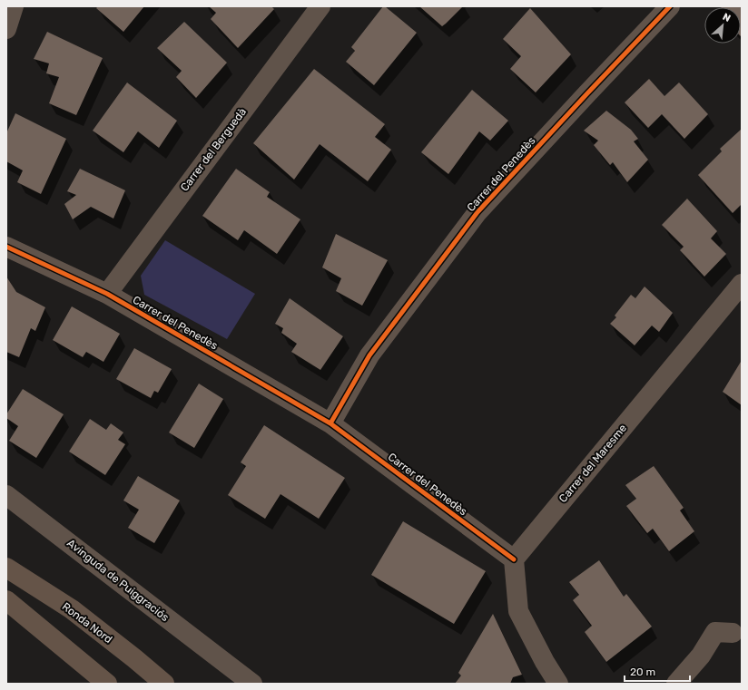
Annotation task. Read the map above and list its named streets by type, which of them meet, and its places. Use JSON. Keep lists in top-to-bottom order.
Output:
{
  "streets": {
    "main road": ["Ronda Nord"],
    "street": [
      "Carrer del Berguedà",
      "Carrer del Penedès",
      "Carrer del Maresme",
      "Avinguda de Puiggraciós"
    ]
  },
  "crossings": [
    ["Carrer del Berguedà", "Carrer del Penedès"],
    ["Carrer del Penedès", "Carrer del Maresme"]
  ],
  "scale_bar": "20 m",
  "north": "top right"
}
